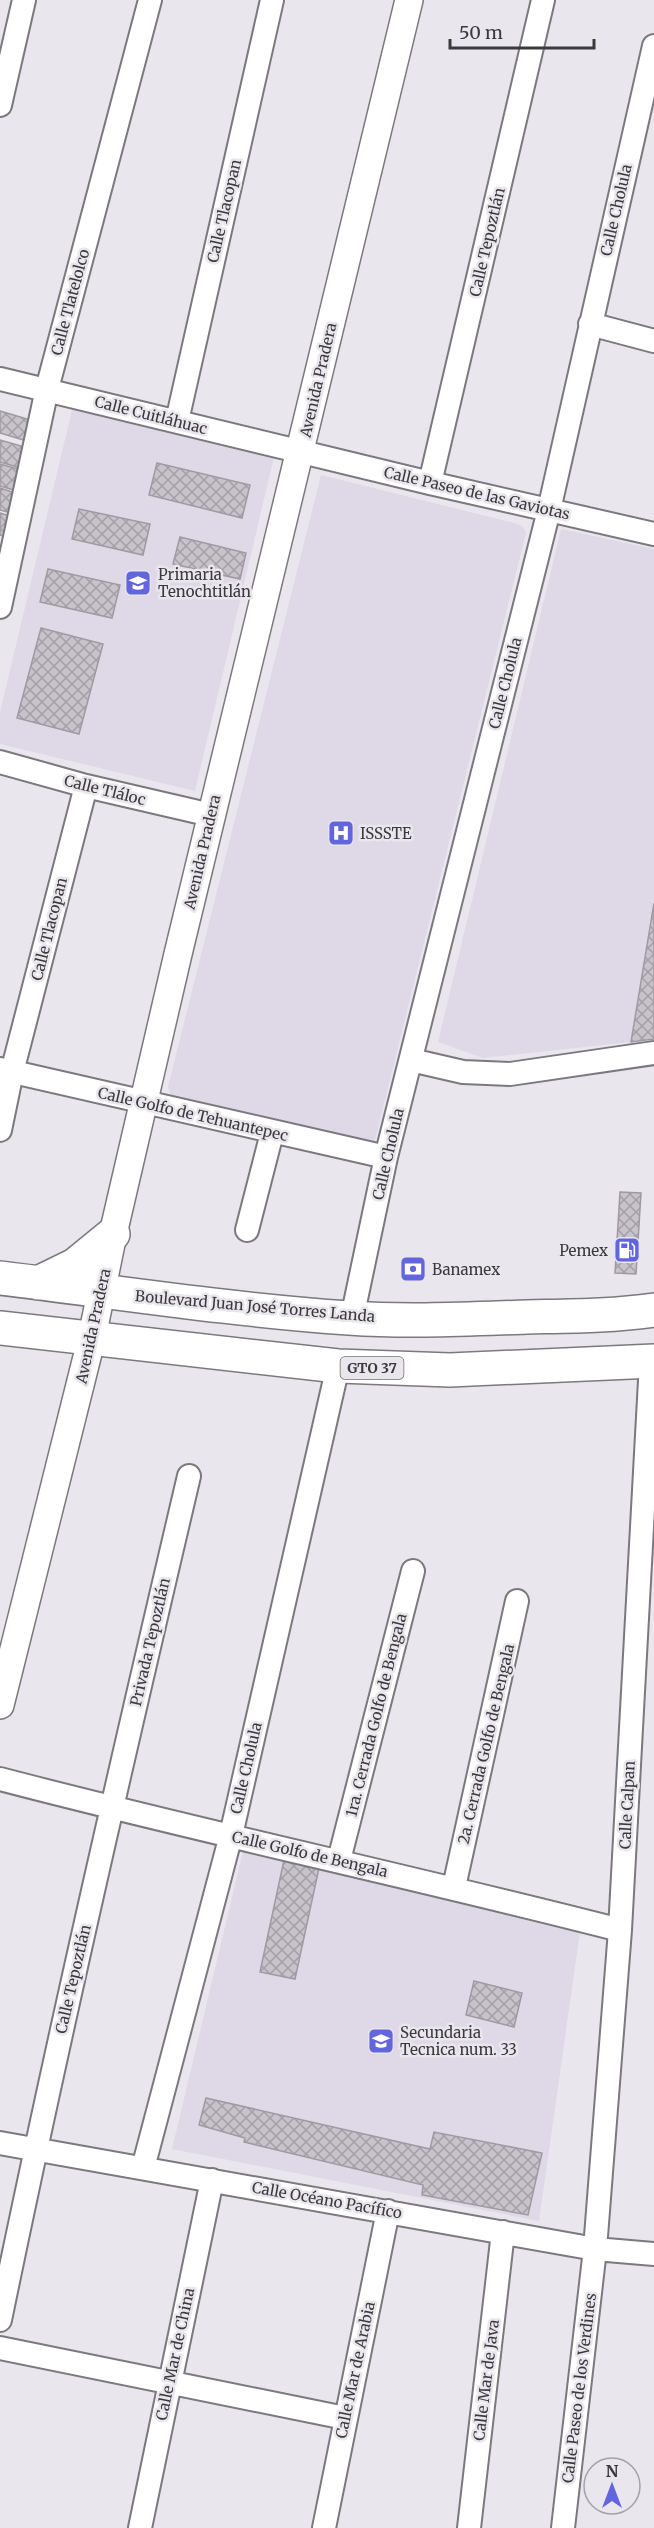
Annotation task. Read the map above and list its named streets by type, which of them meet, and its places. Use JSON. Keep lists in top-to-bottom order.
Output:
{
  "streets": {
    "main road": ["Boulevard Juan José Torres Landa", "GTO 37"],
    "street": [
      "Calle Cholula",
      "Calle Tlacopan",
      "Calle Tepoztlán",
      "Calle Tlatelolco",
      "Avenida Pradera",
      "Calle Cuitláhuac",
      "Calle Paseo de las Gaviotas",
      "Calle Tláloc",
      "Calle Golfo de Tehuantepec",
      "Privada Tepoztlán",
      "1ra. Cerrada Golfo de Bengala",
      "2a. Cerrada Golfo de Bengala",
      "Calle Calpan",
      "Calle Golfo de Bengala",
      "Calle Océano Pacífico",
      "Calle Mar de China",
      "Calle Mar de Arabia",
      "Calle Mar de Java",
      "Calle Paseo de los Verdines"
    ]
  },
  "crossings": [
    ["Calle Cholula", "Calle Paseo de las Gaviotas"],
    ["Calle Cholula", "Calle Golfo de Tehuantepec"],
    ["Calle Cholula", "Boulevard Juan José Torres Landa"],
    ["Calle Cholula", "GTO 37"],
    ["Calle Cholula", "Calle Golfo de Bengala"],
    ["Calle Cholula", "Calle Océano Pacífico"],
    ["Calle Tlacopan", "Calle Cuitláhuac"],
    ["Calle Tlacopan", "Calle Tláloc"],
    ["Calle Tlacopan", "Calle Golfo de Tehuantepec"],
    ["Calle Tepoztlán", "Calle Paseo de las Gaviotas"],
    ["Calle Tepoztlán", "Privada Tepoztlán"],
    ["Calle Tepoztlán", "Calle Golfo de Bengala"],
    ["Calle Tepoztlán", "Calle Océano Pacífico"],
    ["Calle Tlatelolco", "Calle Cuitláhuac"],
    ["Avenida Pradera", "Calle Cuitláhuac"],
    ["Avenida Pradera", "Calle Paseo de las Gaviotas"],
    ["Avenida Pradera", "Calle Tláloc"],
    ["Avenida Pradera", "Calle Golfo de Tehuantepec"],
    ["Avenida Pradera", "Boulevard Juan José Torres Landa"],
    ["Avenida Pradera", "GTO 37"],
    ["Calle Cuitláhuac", "Calle Paseo de las Gaviotas"],
    ["GTO 37", "Calle Calpan"],
    ["Privada Tepoztlán", "Calle Golfo de Bengala"],
    ["1ra. Cerrada Golfo de Bengala", "Calle Golfo de Bengala"],
    ["2a. Cerrada Golfo de Bengala", "Calle Golfo de Bengala"],
    ["Calle Calpan", "Calle Golfo de Bengala"],
    ["Calle Calpan", "Calle Océano Pacífico"],
    ["Calle Calpan", "Calle Paseo de los Verdines"],
    ["Calle Océano Pacífico", "Calle Mar de China"],
    ["Calle Océano Pacífico", "Calle Mar de Arabia"],
    ["Calle Océano Pacífico", "Calle Mar de Java"],
    ["Calle Océano Pacífico", "Calle Paseo de los Verdines"]
  ],
  "places": {
    "school or university": ["Primaria Tenochtitlán", "Secundaria Tecnica num. 33"],
    "hospital": ["ISSSTE"],
    "fuel station": ["Pemex"],
    "bank": ["Banamex"]
  },
  "scale_bar": "50 m",
  "north": "top"
}
